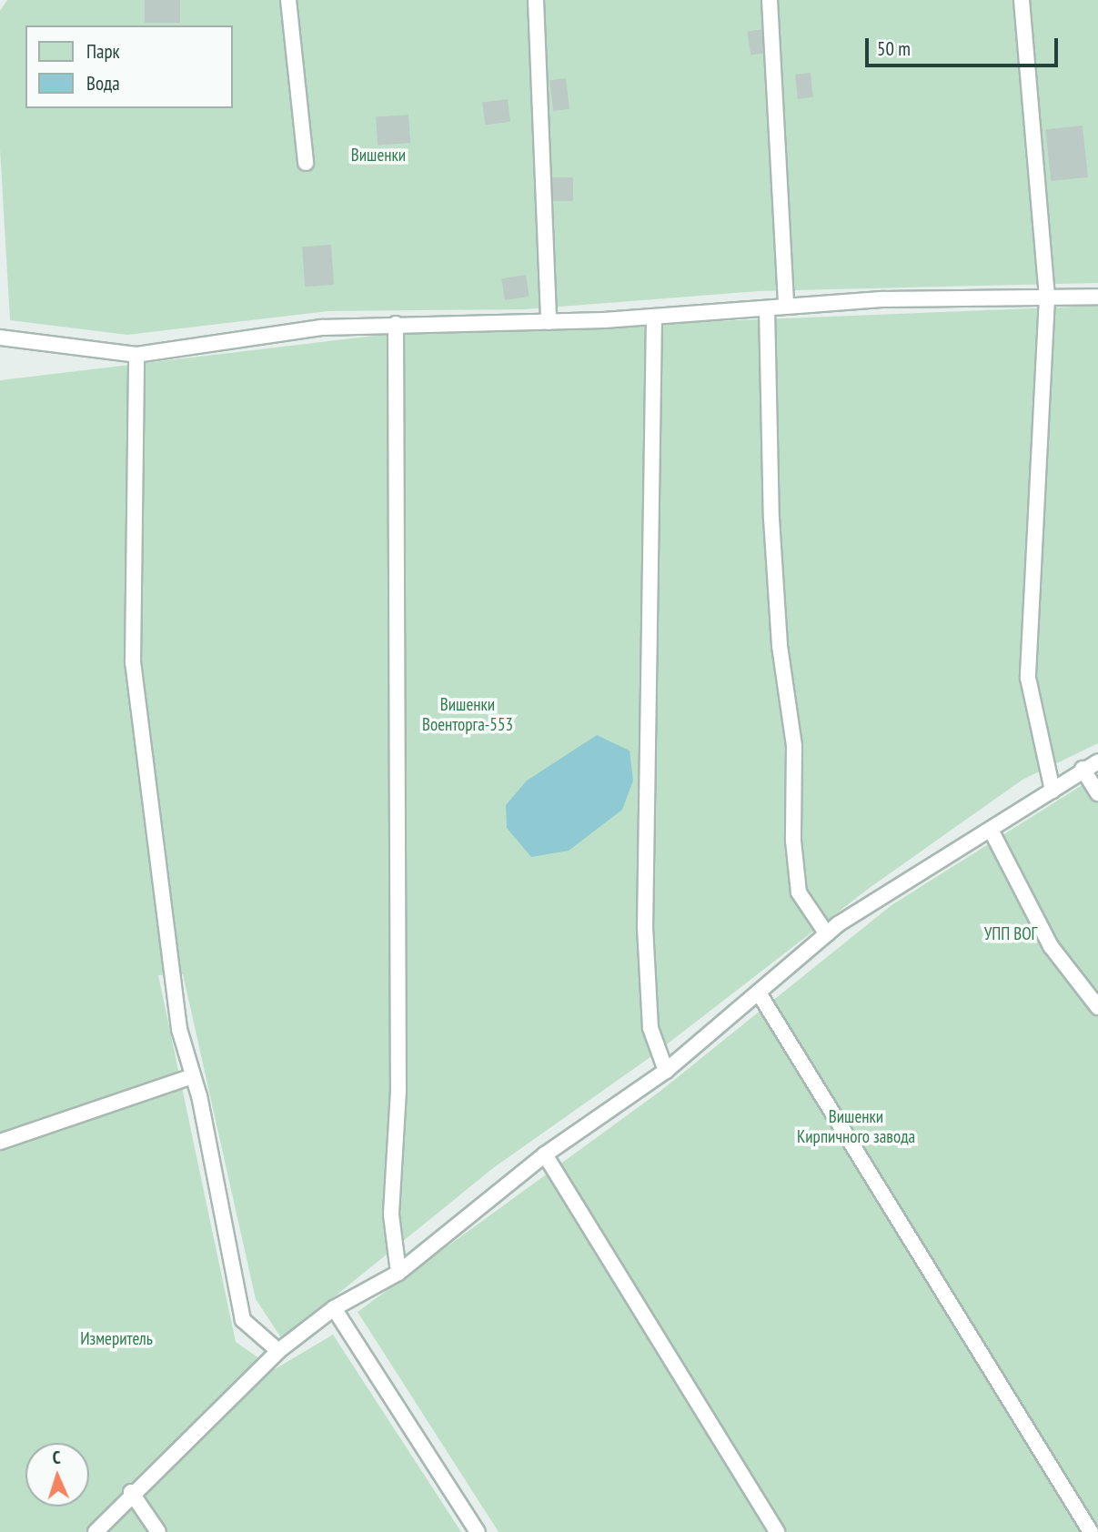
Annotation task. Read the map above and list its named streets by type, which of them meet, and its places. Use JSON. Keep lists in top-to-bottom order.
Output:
{
  "parks": [
    "Вишенки",
    "Вишенки Военторга-553",
    "УПП ВОГ",
    "Вишенки Кирпичного завода",
    "Измеритель"
  ],
  "legend": ["Парк", "Вода"],
  "scale_bar": "50 m",
  "north": "top"
}
